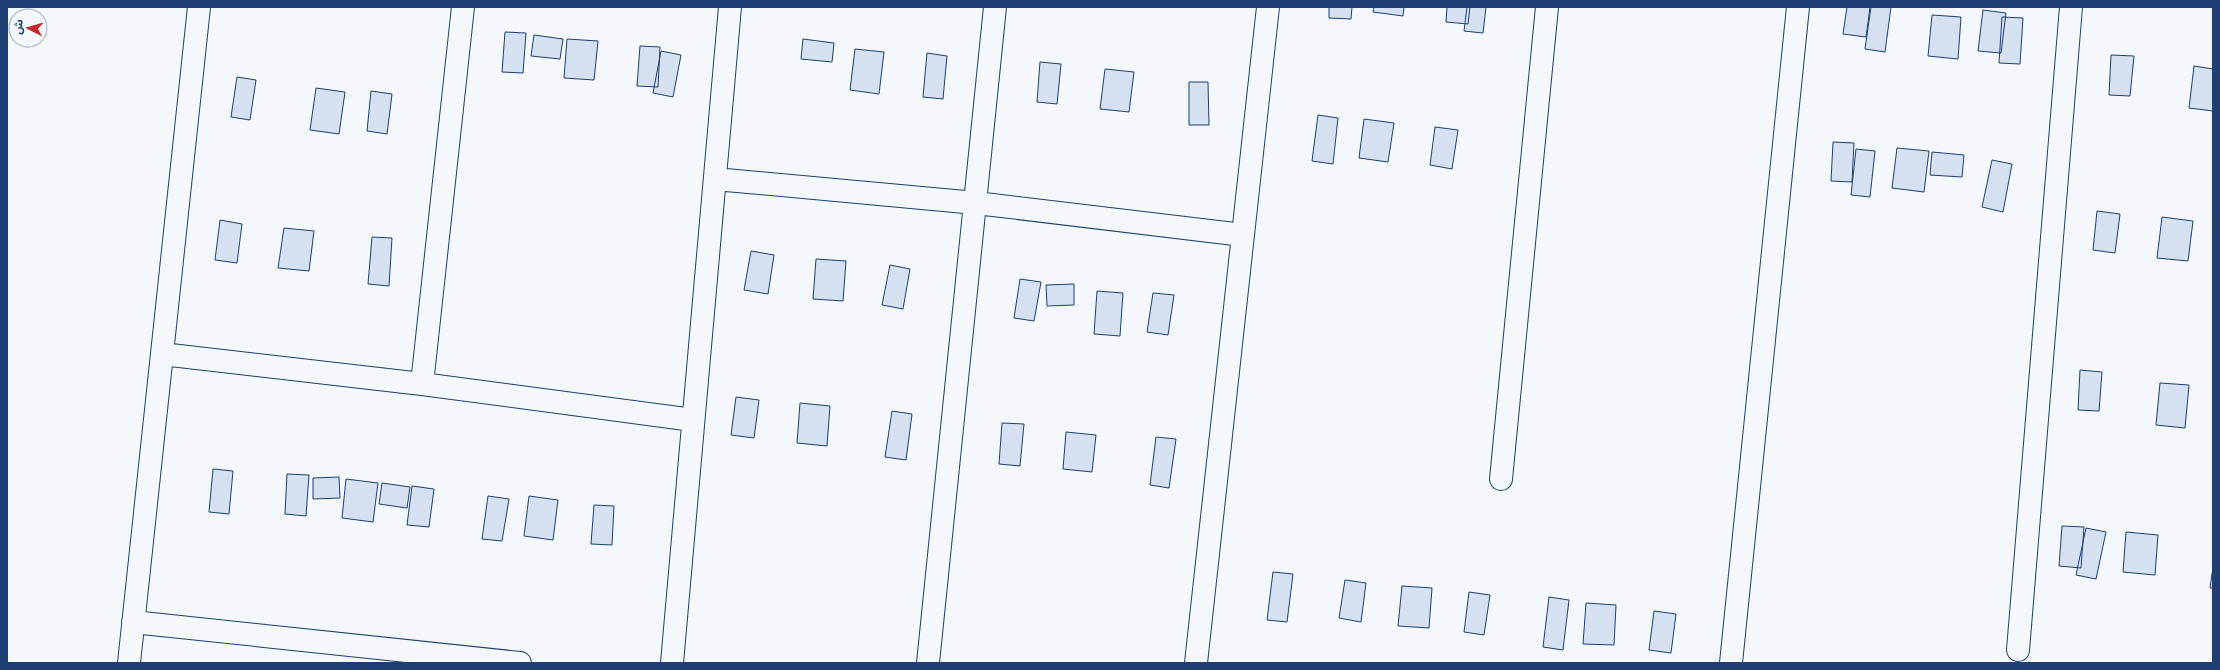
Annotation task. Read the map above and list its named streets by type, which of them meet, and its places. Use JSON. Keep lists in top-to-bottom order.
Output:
{
  "north": "left"
}
